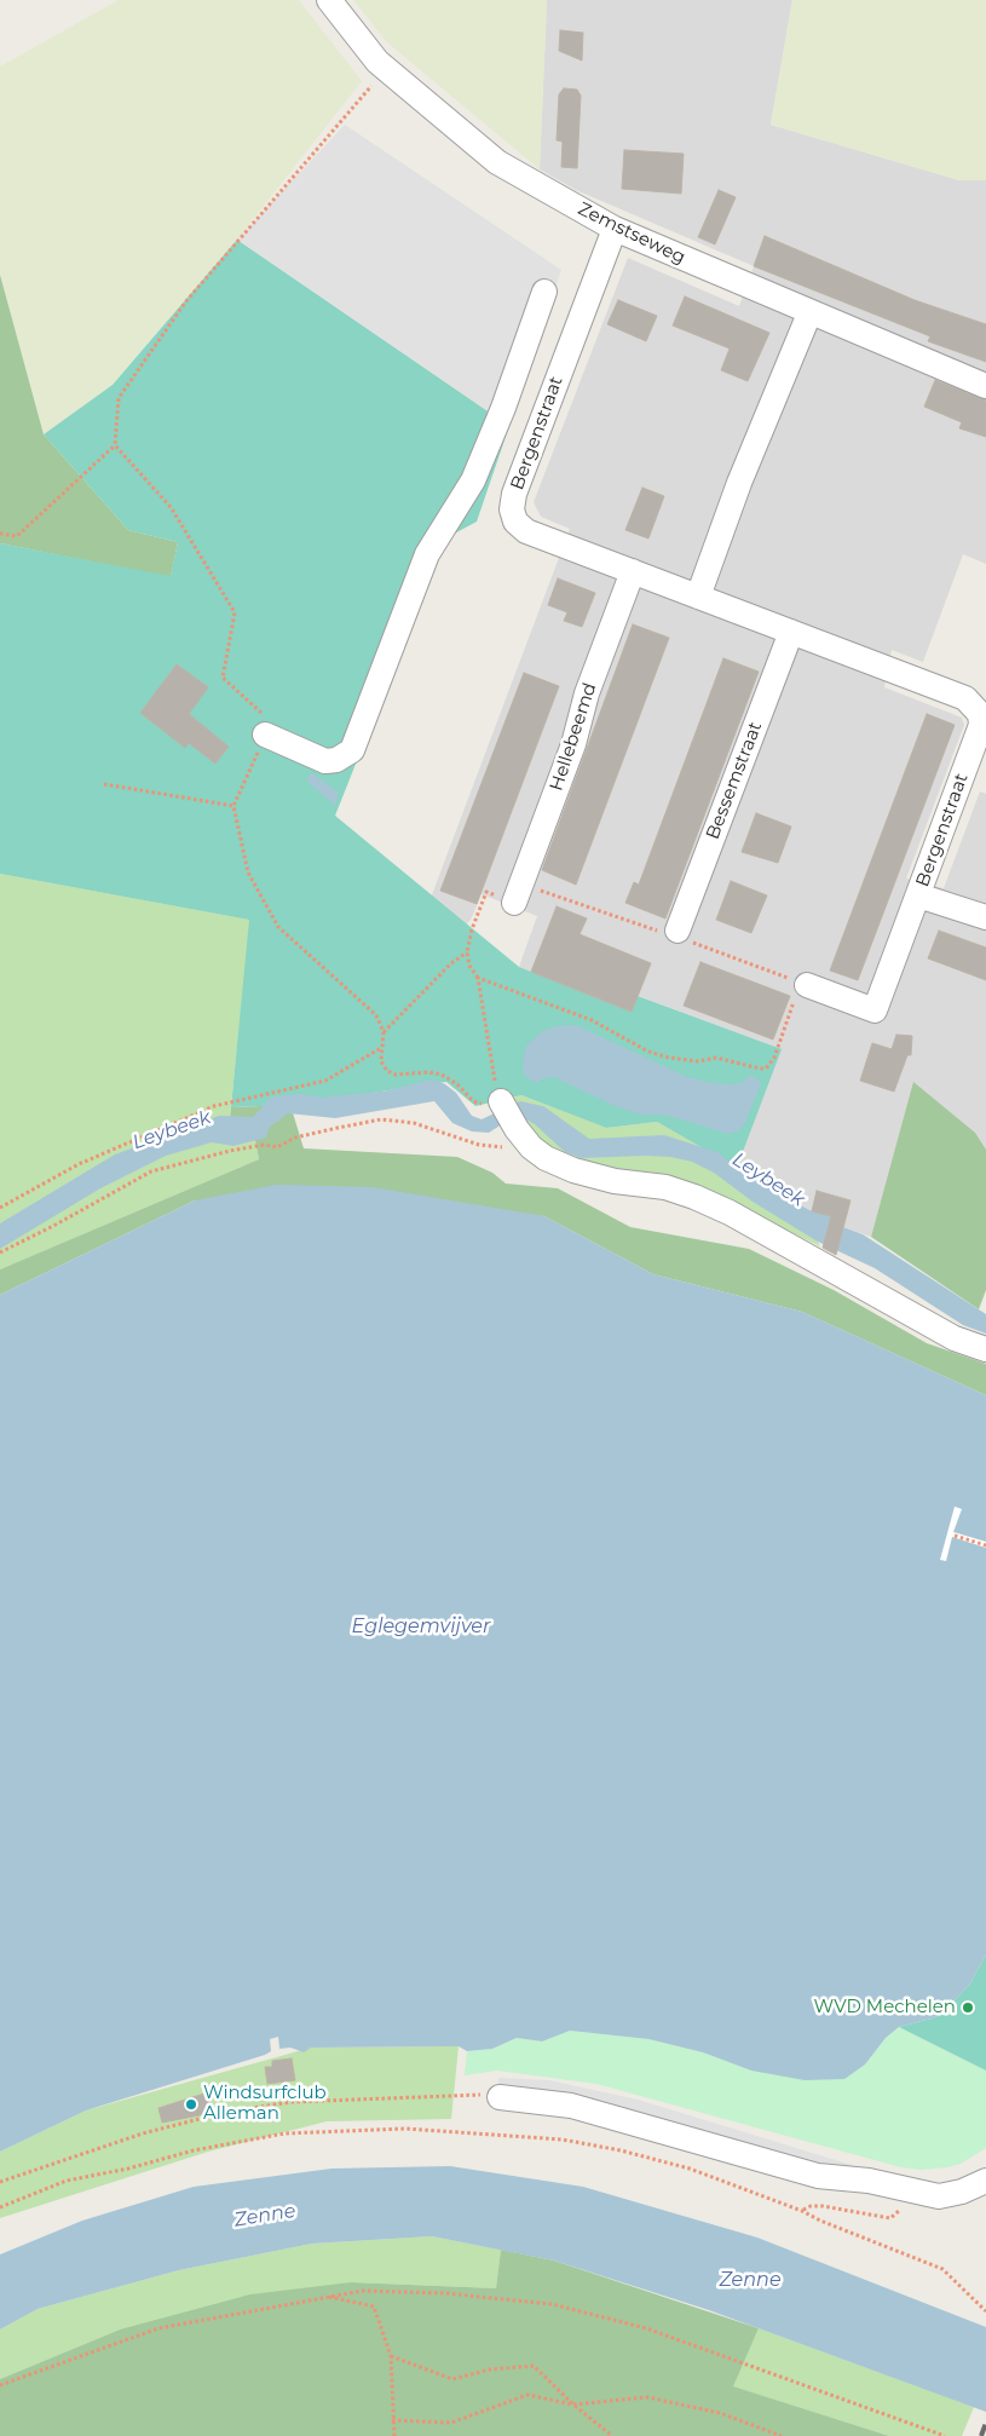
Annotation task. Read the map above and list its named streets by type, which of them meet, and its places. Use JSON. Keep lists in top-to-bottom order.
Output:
{
  "streets": {
    "street": [
      "Zemstseweg",
      "Bergenstraat",
      "Hellebeemd",
      "Bessemstraat"
    ]
  },
  "crossings": [
    ["Zemstseweg", "Bergenstraat"],
    ["Bergenstraat", "Hellebeemd"],
    ["Bergenstraat", "Bessemstraat"]
  ],
  "water": ["Leybeek", "Eglegemvijver", "Zenne"],
  "places": ["WVD Mechelen", "Windsurfclub Alleman"]
}
